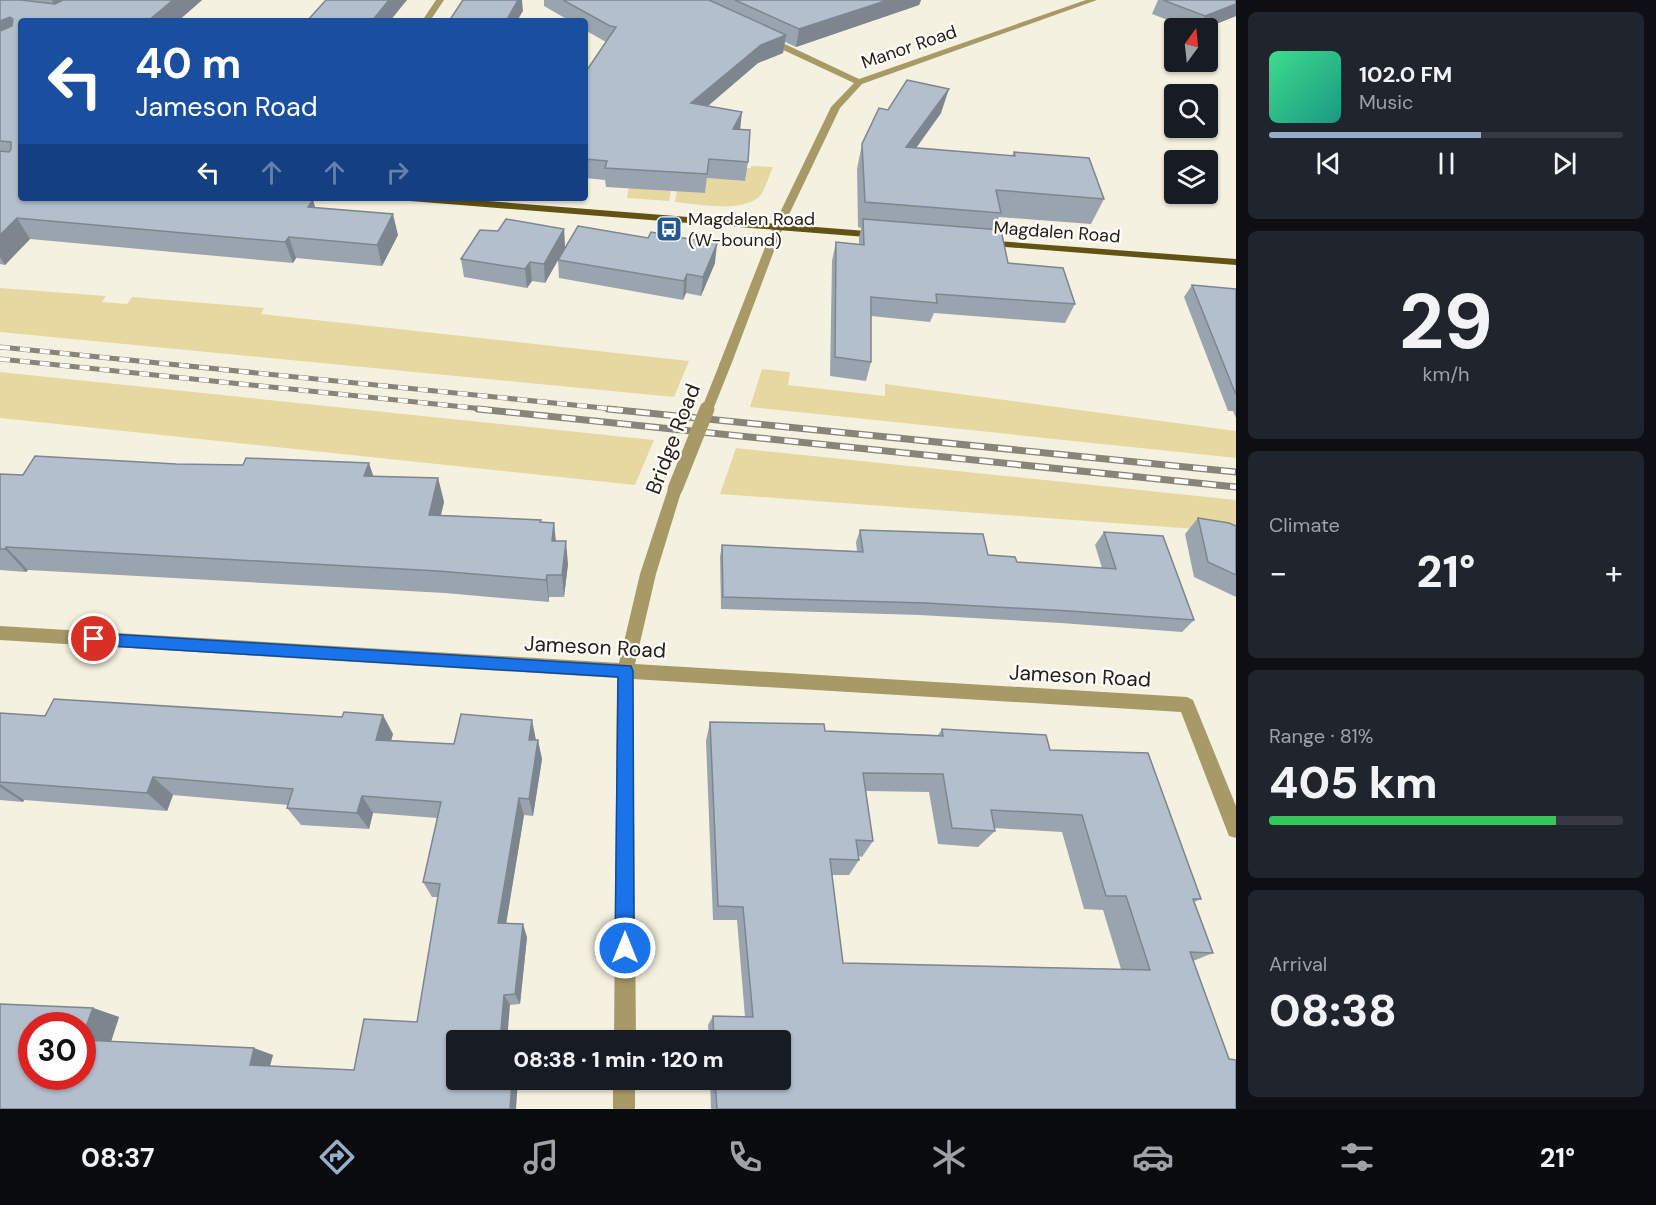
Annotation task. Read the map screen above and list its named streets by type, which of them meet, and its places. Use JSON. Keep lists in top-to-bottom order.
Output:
{
  "streets": {
    "main road": ["Magdalen Road"],
    "street": ["Manor Road", "Bridge Road", "Jameson Road"]
  },
  "crossings": [
    ["Manor Road", "Bridge Road"],
    ["Bridge Road", "Jameson Road"]
  ],
  "places": {
    "bus stop": ["Magdalen Road (W-bound)"]
  },
  "north": "top",
  "page": {
    "turn": ["40 m", "Jameson Road"],
    "song": ["102.0 FM", "Music"],
    "tile": [
      ["29", "km/h"],
      "Climate",
      ["Range · 81%", "405 km"],
      ["Arrival", "08:38"]
    ],
    "heat": ["−", "21°", "+"],
    "limit": "30",
    "trip": "08:38 · 1 min · 120 m",
    "tabs": ["08:37", "21°"]
  }
}
